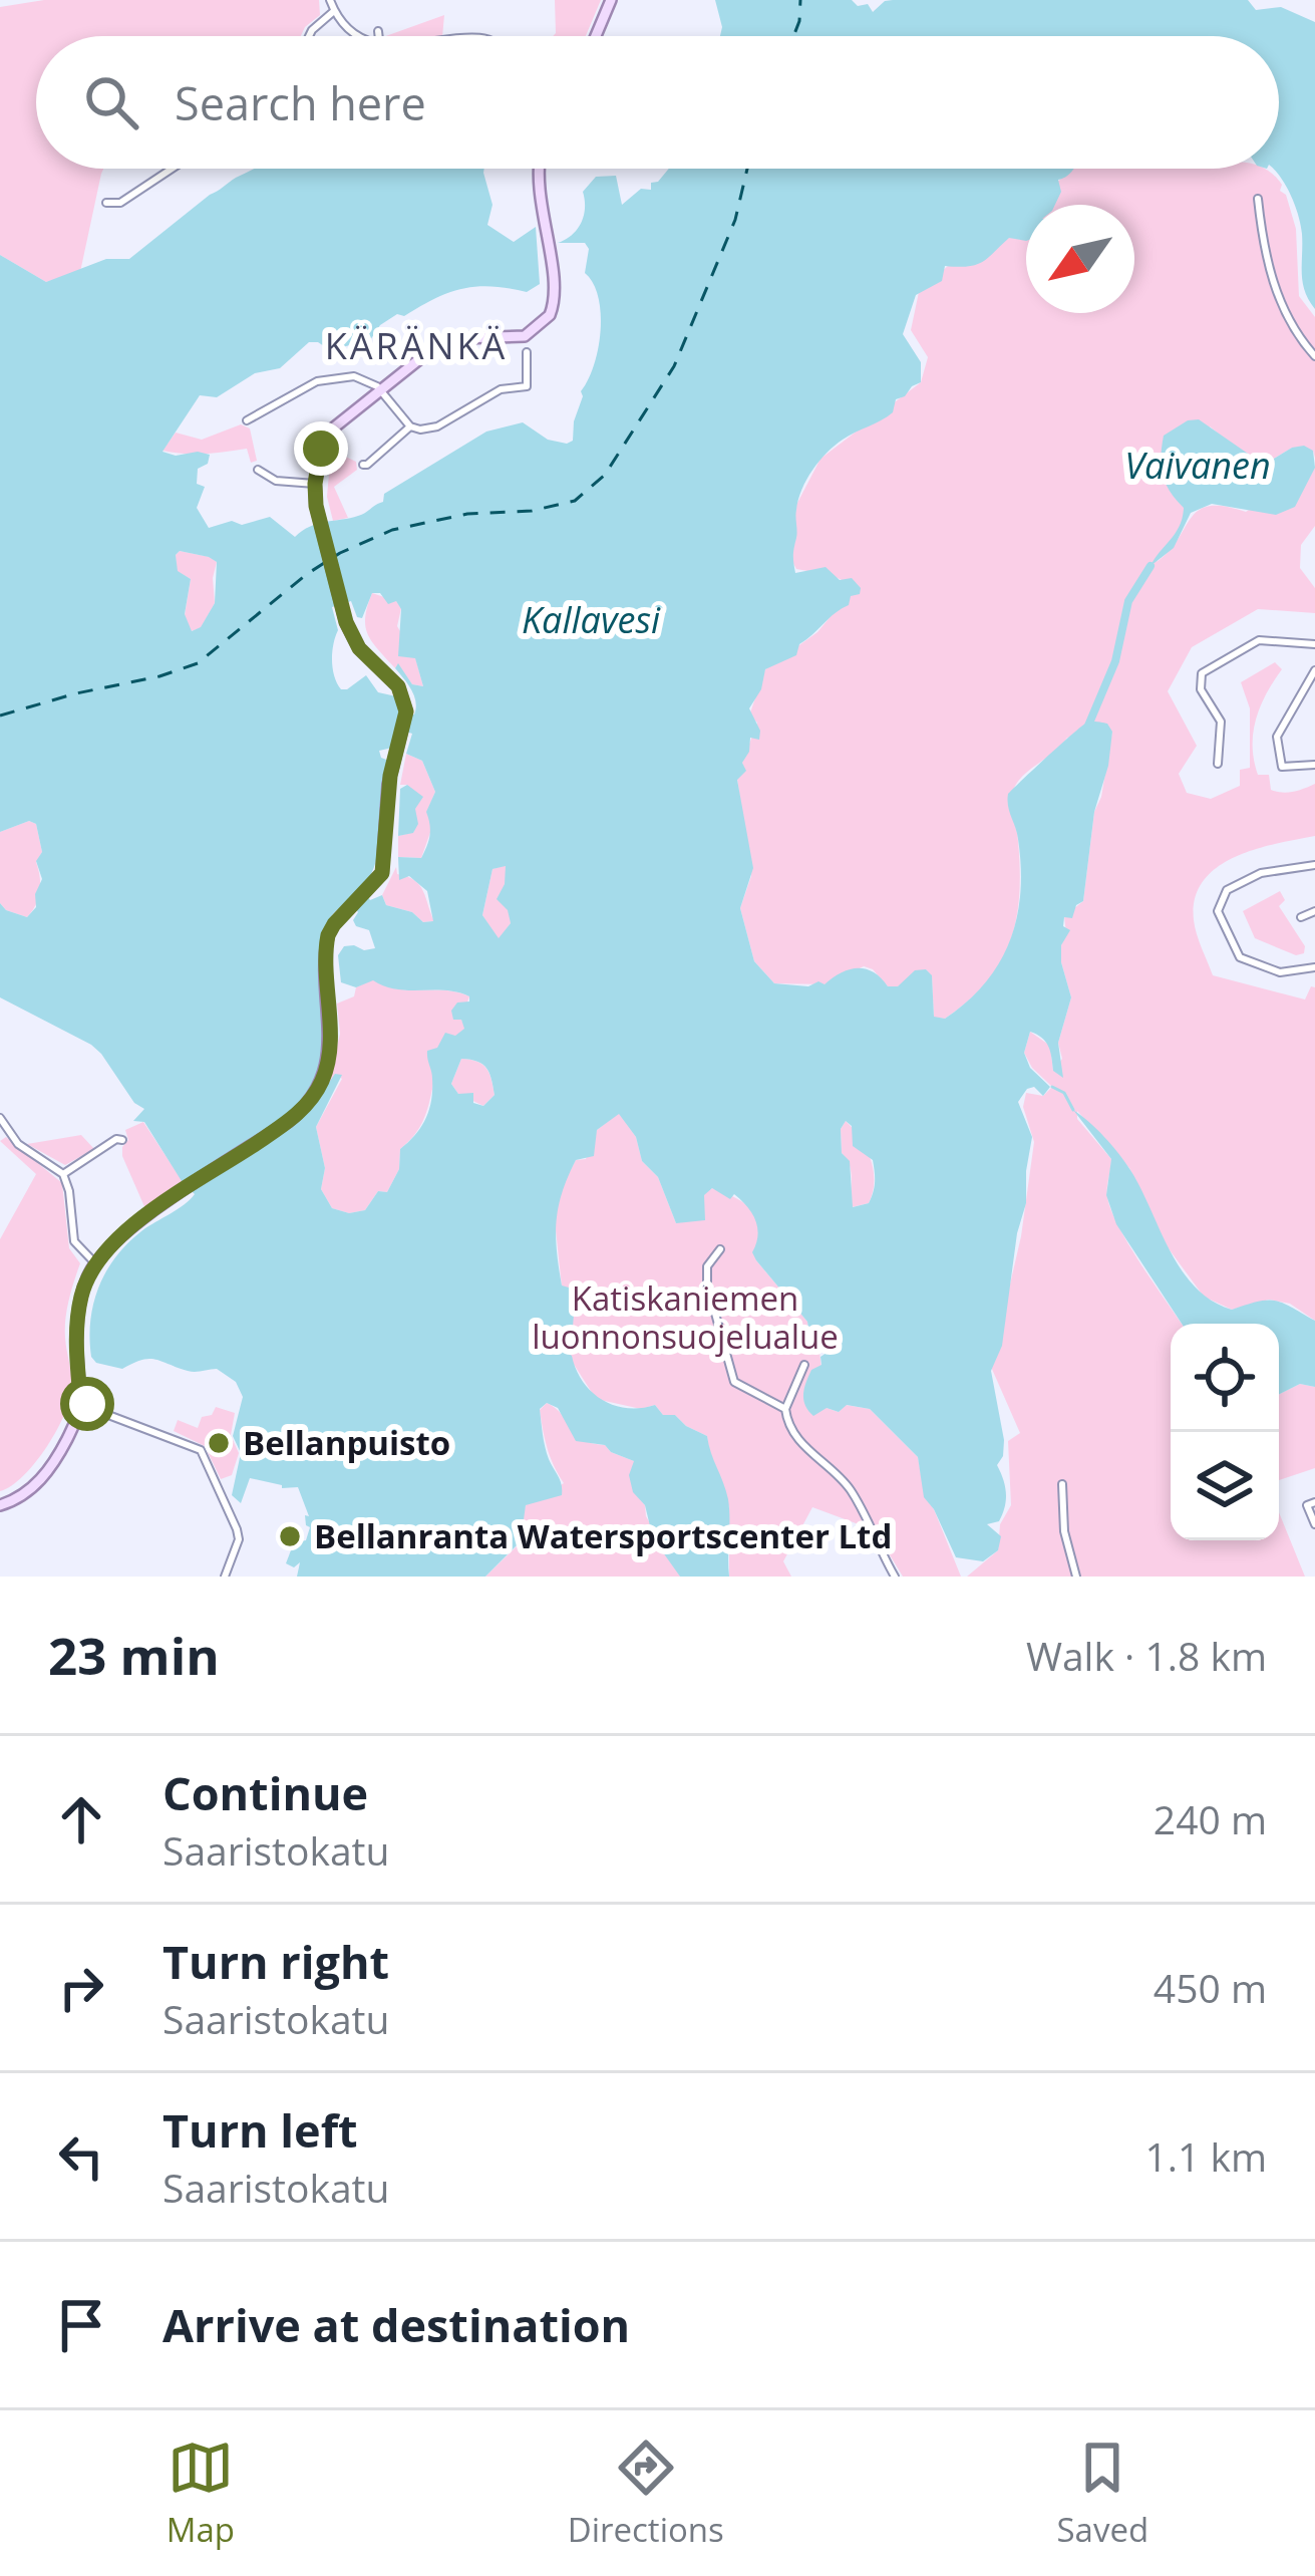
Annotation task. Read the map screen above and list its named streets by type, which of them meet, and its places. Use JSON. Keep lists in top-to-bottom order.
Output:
{
  "districts": ["KÄRÄNKÄ"],
  "water": ["Vaivanen", "Kallavesi"],
  "parks": ["Katiskaniemen luonnonsuojelualue"],
  "places": ["Bellanpuisto", "Bellanranta Watersportscenter Ltd"],
  "north": "bottom left",
  "page": {
    "search": "Search here",
    "heading": ["23 min", "Walk · 1.8 km"],
    "list": [
      ["Continue", "Saaristokatu", "240 m"],
      ["Turn right", "Saaristokatu", "450 m"],
      ["Turn left", "Saaristokatu", "1.1 km"],
      "Arrive at destination"
    ],
    "nav": ["Map", "Directions", "Saved"]
  }
}
